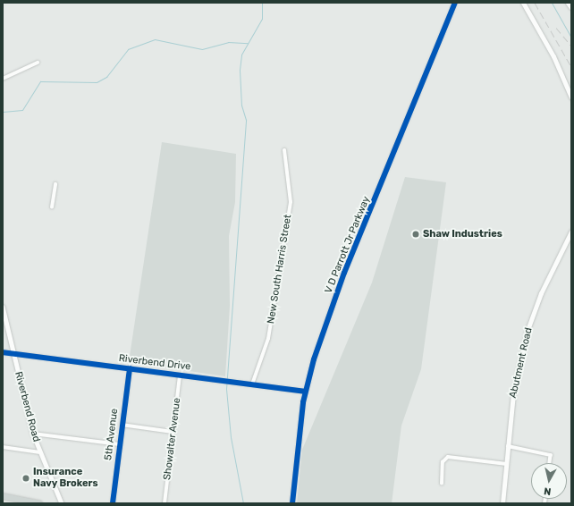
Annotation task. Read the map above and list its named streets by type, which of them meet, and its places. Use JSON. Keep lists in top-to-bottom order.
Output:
{
  "streets": {
    "main road": ["Abutment Road"],
    "street": [
      "V D Parrott Jr Parkway",
      "New South Harris Street",
      "Riverbend Drive",
      "Riverbend Road",
      "5th Avenue",
      "Showalter Avenue"
    ]
  },
  "crossings": [
    ["V D Parrott Jr Parkway", "Riverbend Drive"],
    ["New South Harris Street", "Riverbend Drive"],
    ["Riverbend Drive", "Riverbend Road"],
    ["Riverbend Drive", "5th Avenue"],
    ["Riverbend Drive", "Showalter Avenue"]
  ],
  "places": ["Shaw Industries", "Insurance Navy Brokers"],
  "north": "bottom"
}
